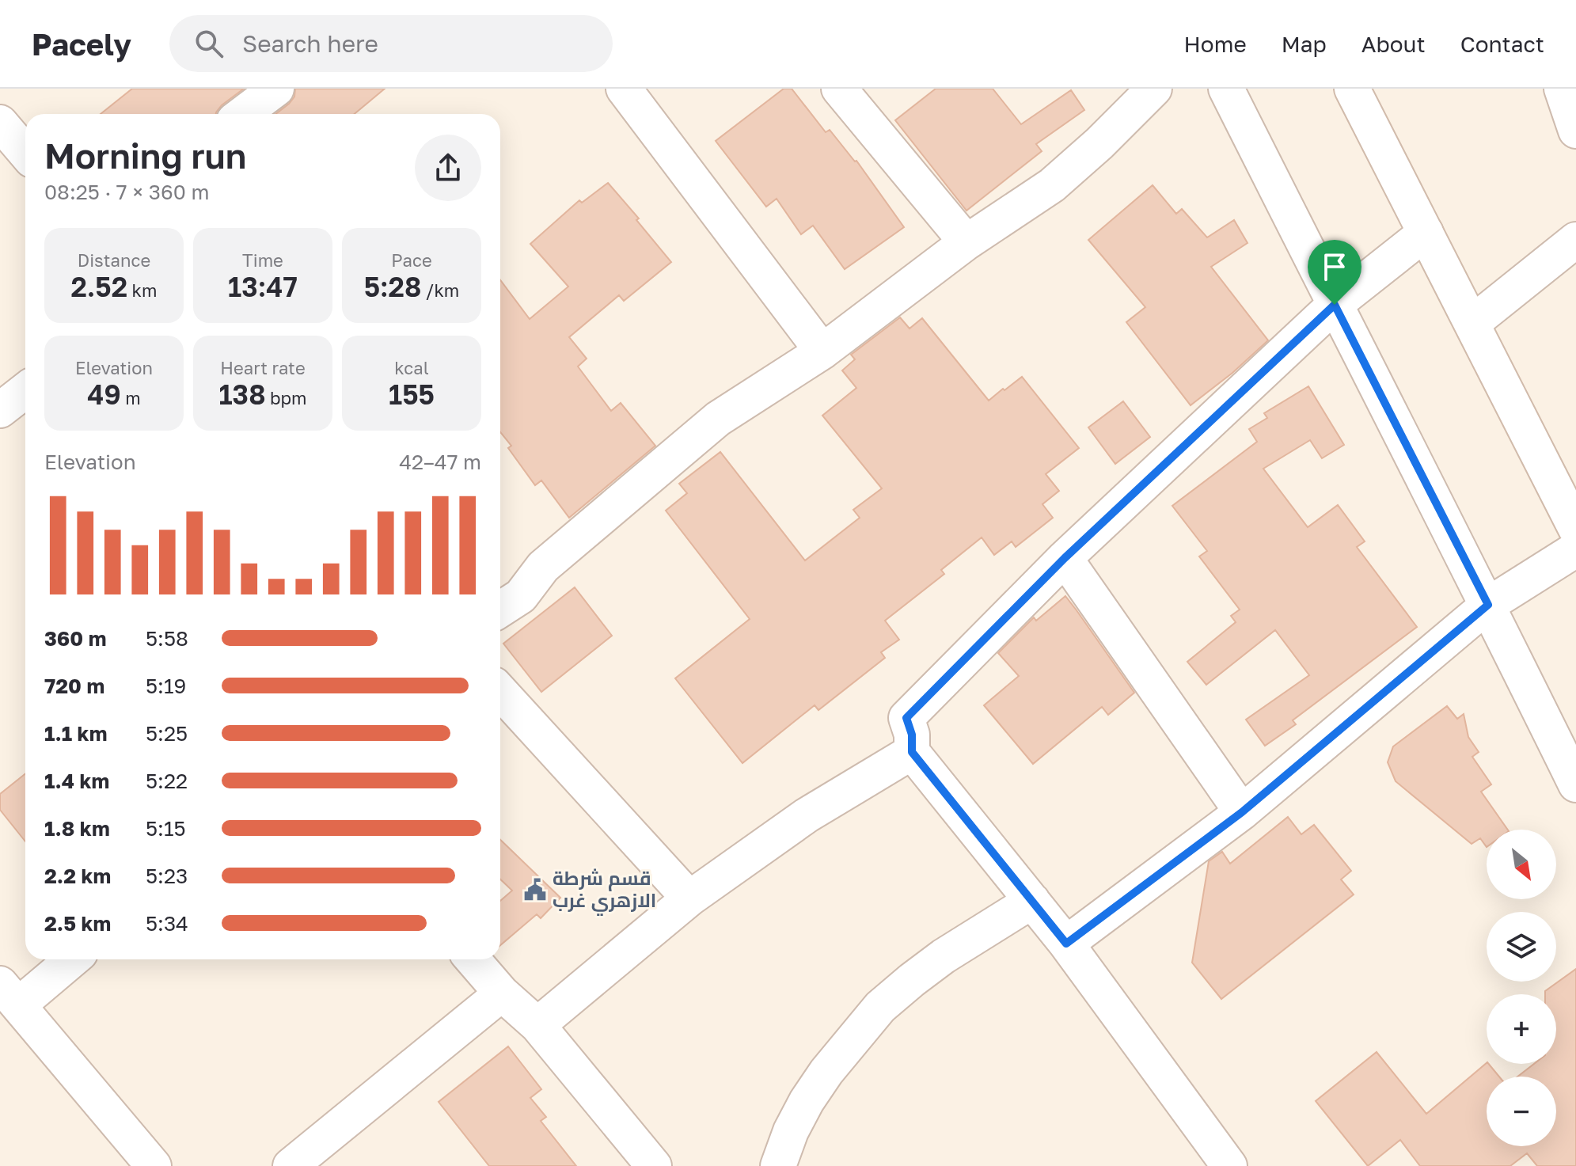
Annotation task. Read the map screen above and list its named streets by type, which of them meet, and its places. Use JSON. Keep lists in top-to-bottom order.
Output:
{
  "places": {
    "public building": ["قسم شرطة الازهري غرب"]
  },
  "north": "bottom right",
  "page": {
    "header": "Pacely",
    "search": "Search here",
    "nav": [
      "Home",
      "Map",
      "About",
      "Contact"
    ],
    "heading": ["Morning run", "08:25 · 7 × 360 m"],
    "stats": [
      ["Distance", "2.52 km"],
      ["Time", "13:47"],
      ["Pace", "5:28 /km"],
      ["Elevation", "49 m"],
      ["Heart rate", "138 bpm"],
      ["kcal", "155"]
    ],
    "chart": ["Elevation", "42–47 m"],
    "list": [
      {
        "name": "360 m",
        "note": "5:58"
      },
      {
        "name": "720 m",
        "note": "5:19"
      },
      {
        "name": "1.1 km",
        "note": "5:25"
      },
      {
        "name": "1.4 km",
        "note": "5:22"
      },
      {
        "name": "1.8 km",
        "note": "5:15"
      },
      {
        "name": "2.2 km",
        "note": "5:23"
      },
      {
        "name": "2.5 km",
        "note": "5:34"
      }
    ],
    "map_buttons": ["+", "−"]
  }
}
